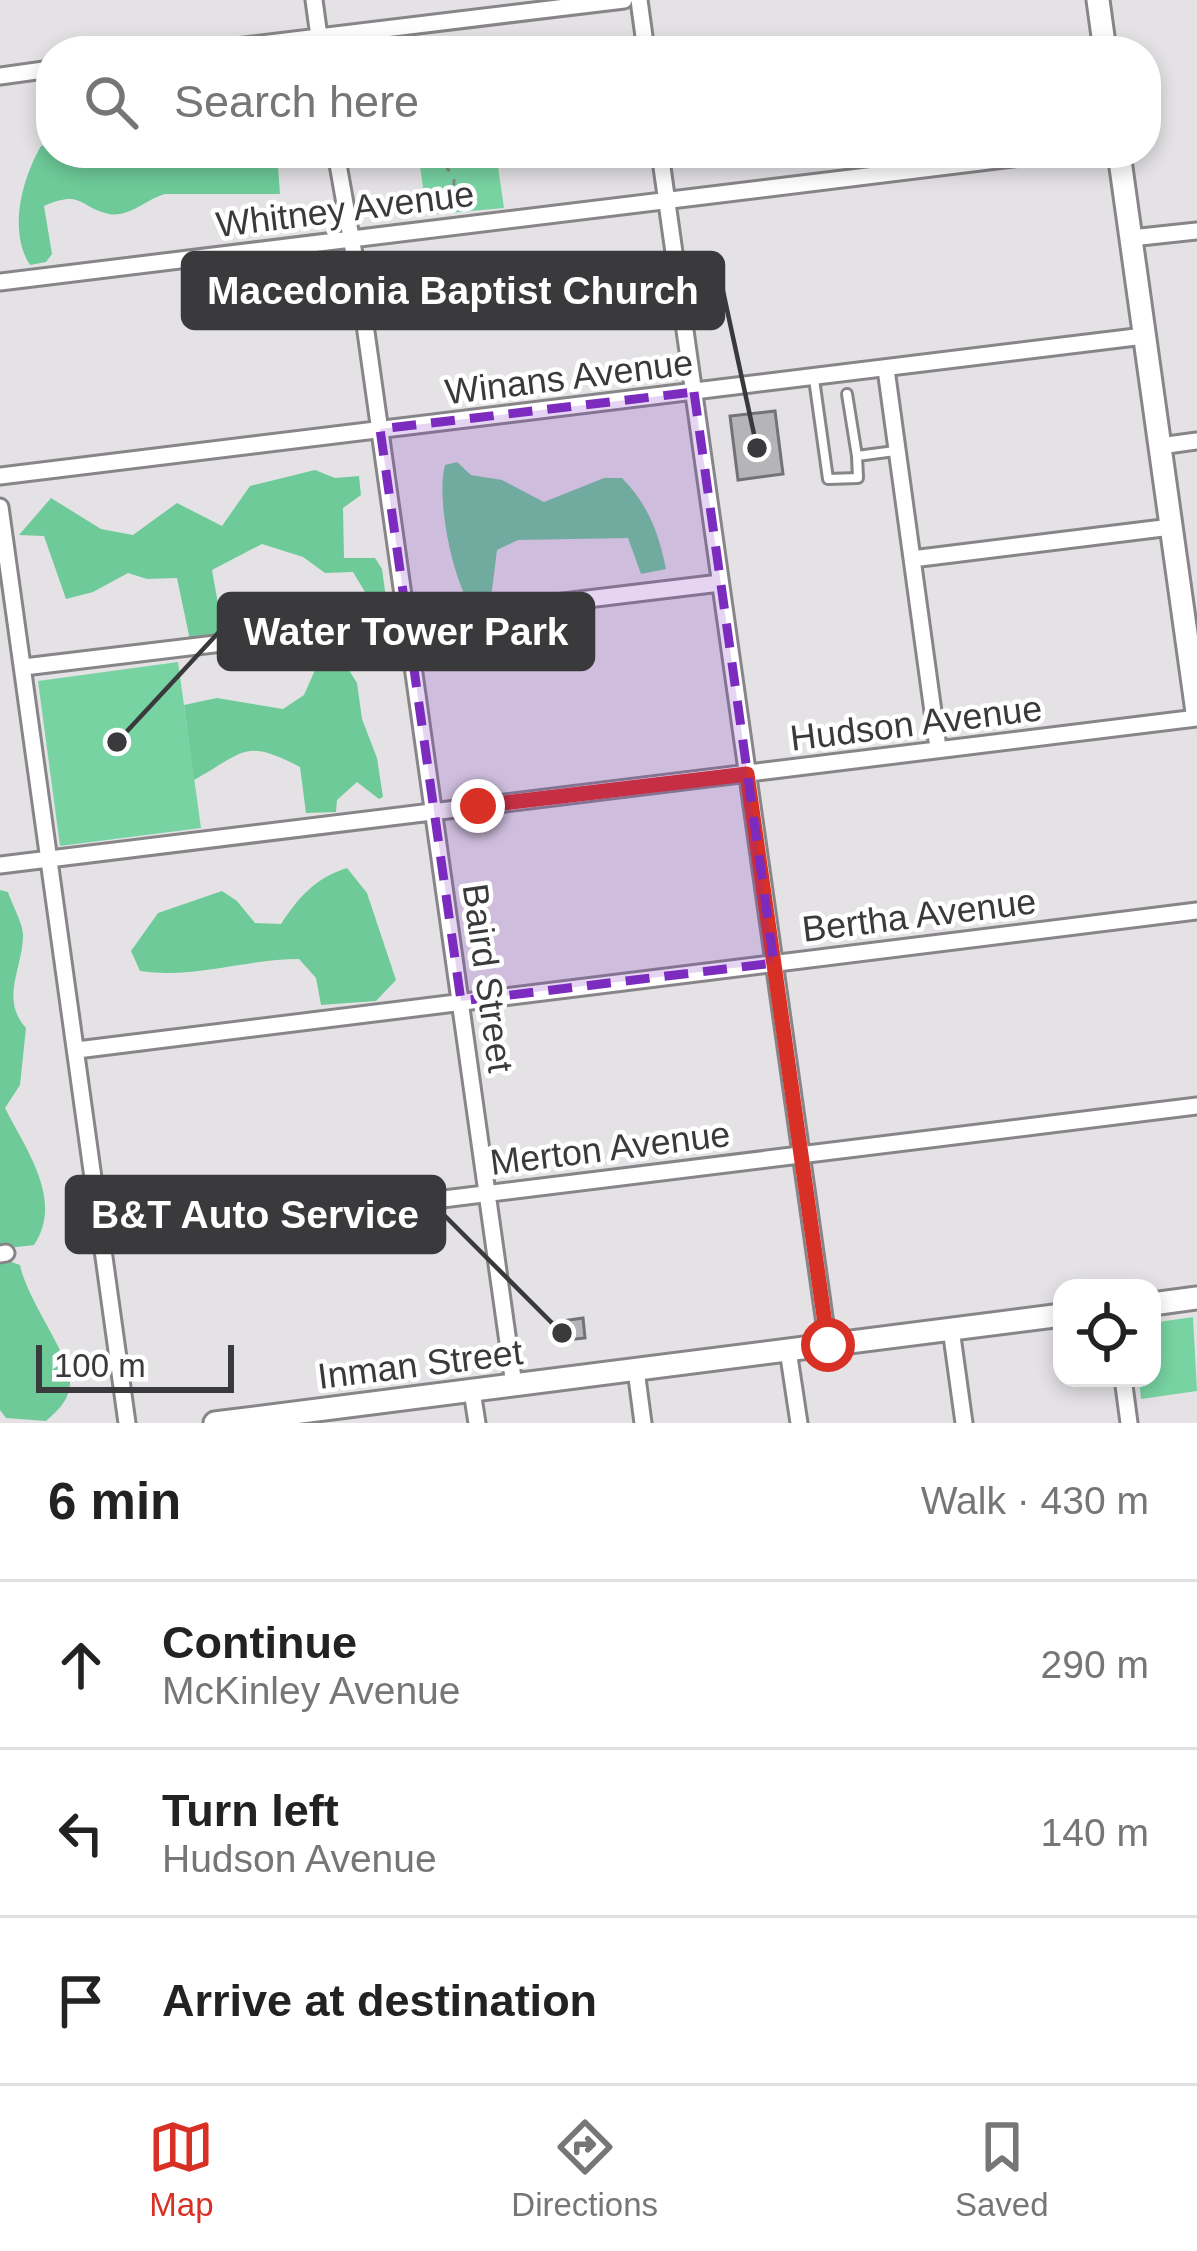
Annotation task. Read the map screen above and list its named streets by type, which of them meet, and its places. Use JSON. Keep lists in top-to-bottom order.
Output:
{
  "streets": {
    "street": [
      "Whitney Avenue",
      "Winans Avenue",
      "Hudson Avenue",
      "Bertha Avenue",
      "Baird Street",
      "Merton Avenue",
      "Inman Street"
    ]
  },
  "crossings": [
    ["Whitney Avenue", "Baird Street"],
    ["Winans Avenue", "Baird Street"],
    ["Hudson Avenue", "Baird Street"],
    ["Bertha Avenue", "Baird Street"],
    ["Baird Street", "Merton Avenue"],
    ["Baird Street", "Inman Street"]
  ],
  "places": ["Macedonia Baptist Church", "Water Tower Park", "B&T Auto Service"],
  "scale_bar": "100 m",
  "page": {
    "search": "Search here",
    "scale": "100 m",
    "heading": ["6 min", "Walk · 430 m"],
    "list": [
      ["Continue", "McKinley Avenue", "290 m"],
      ["Turn left", "Hudson Avenue", "140 m"],
      "Arrive at destination"
    ],
    "nav": ["Map", "Directions", "Saved"]
  }
}
